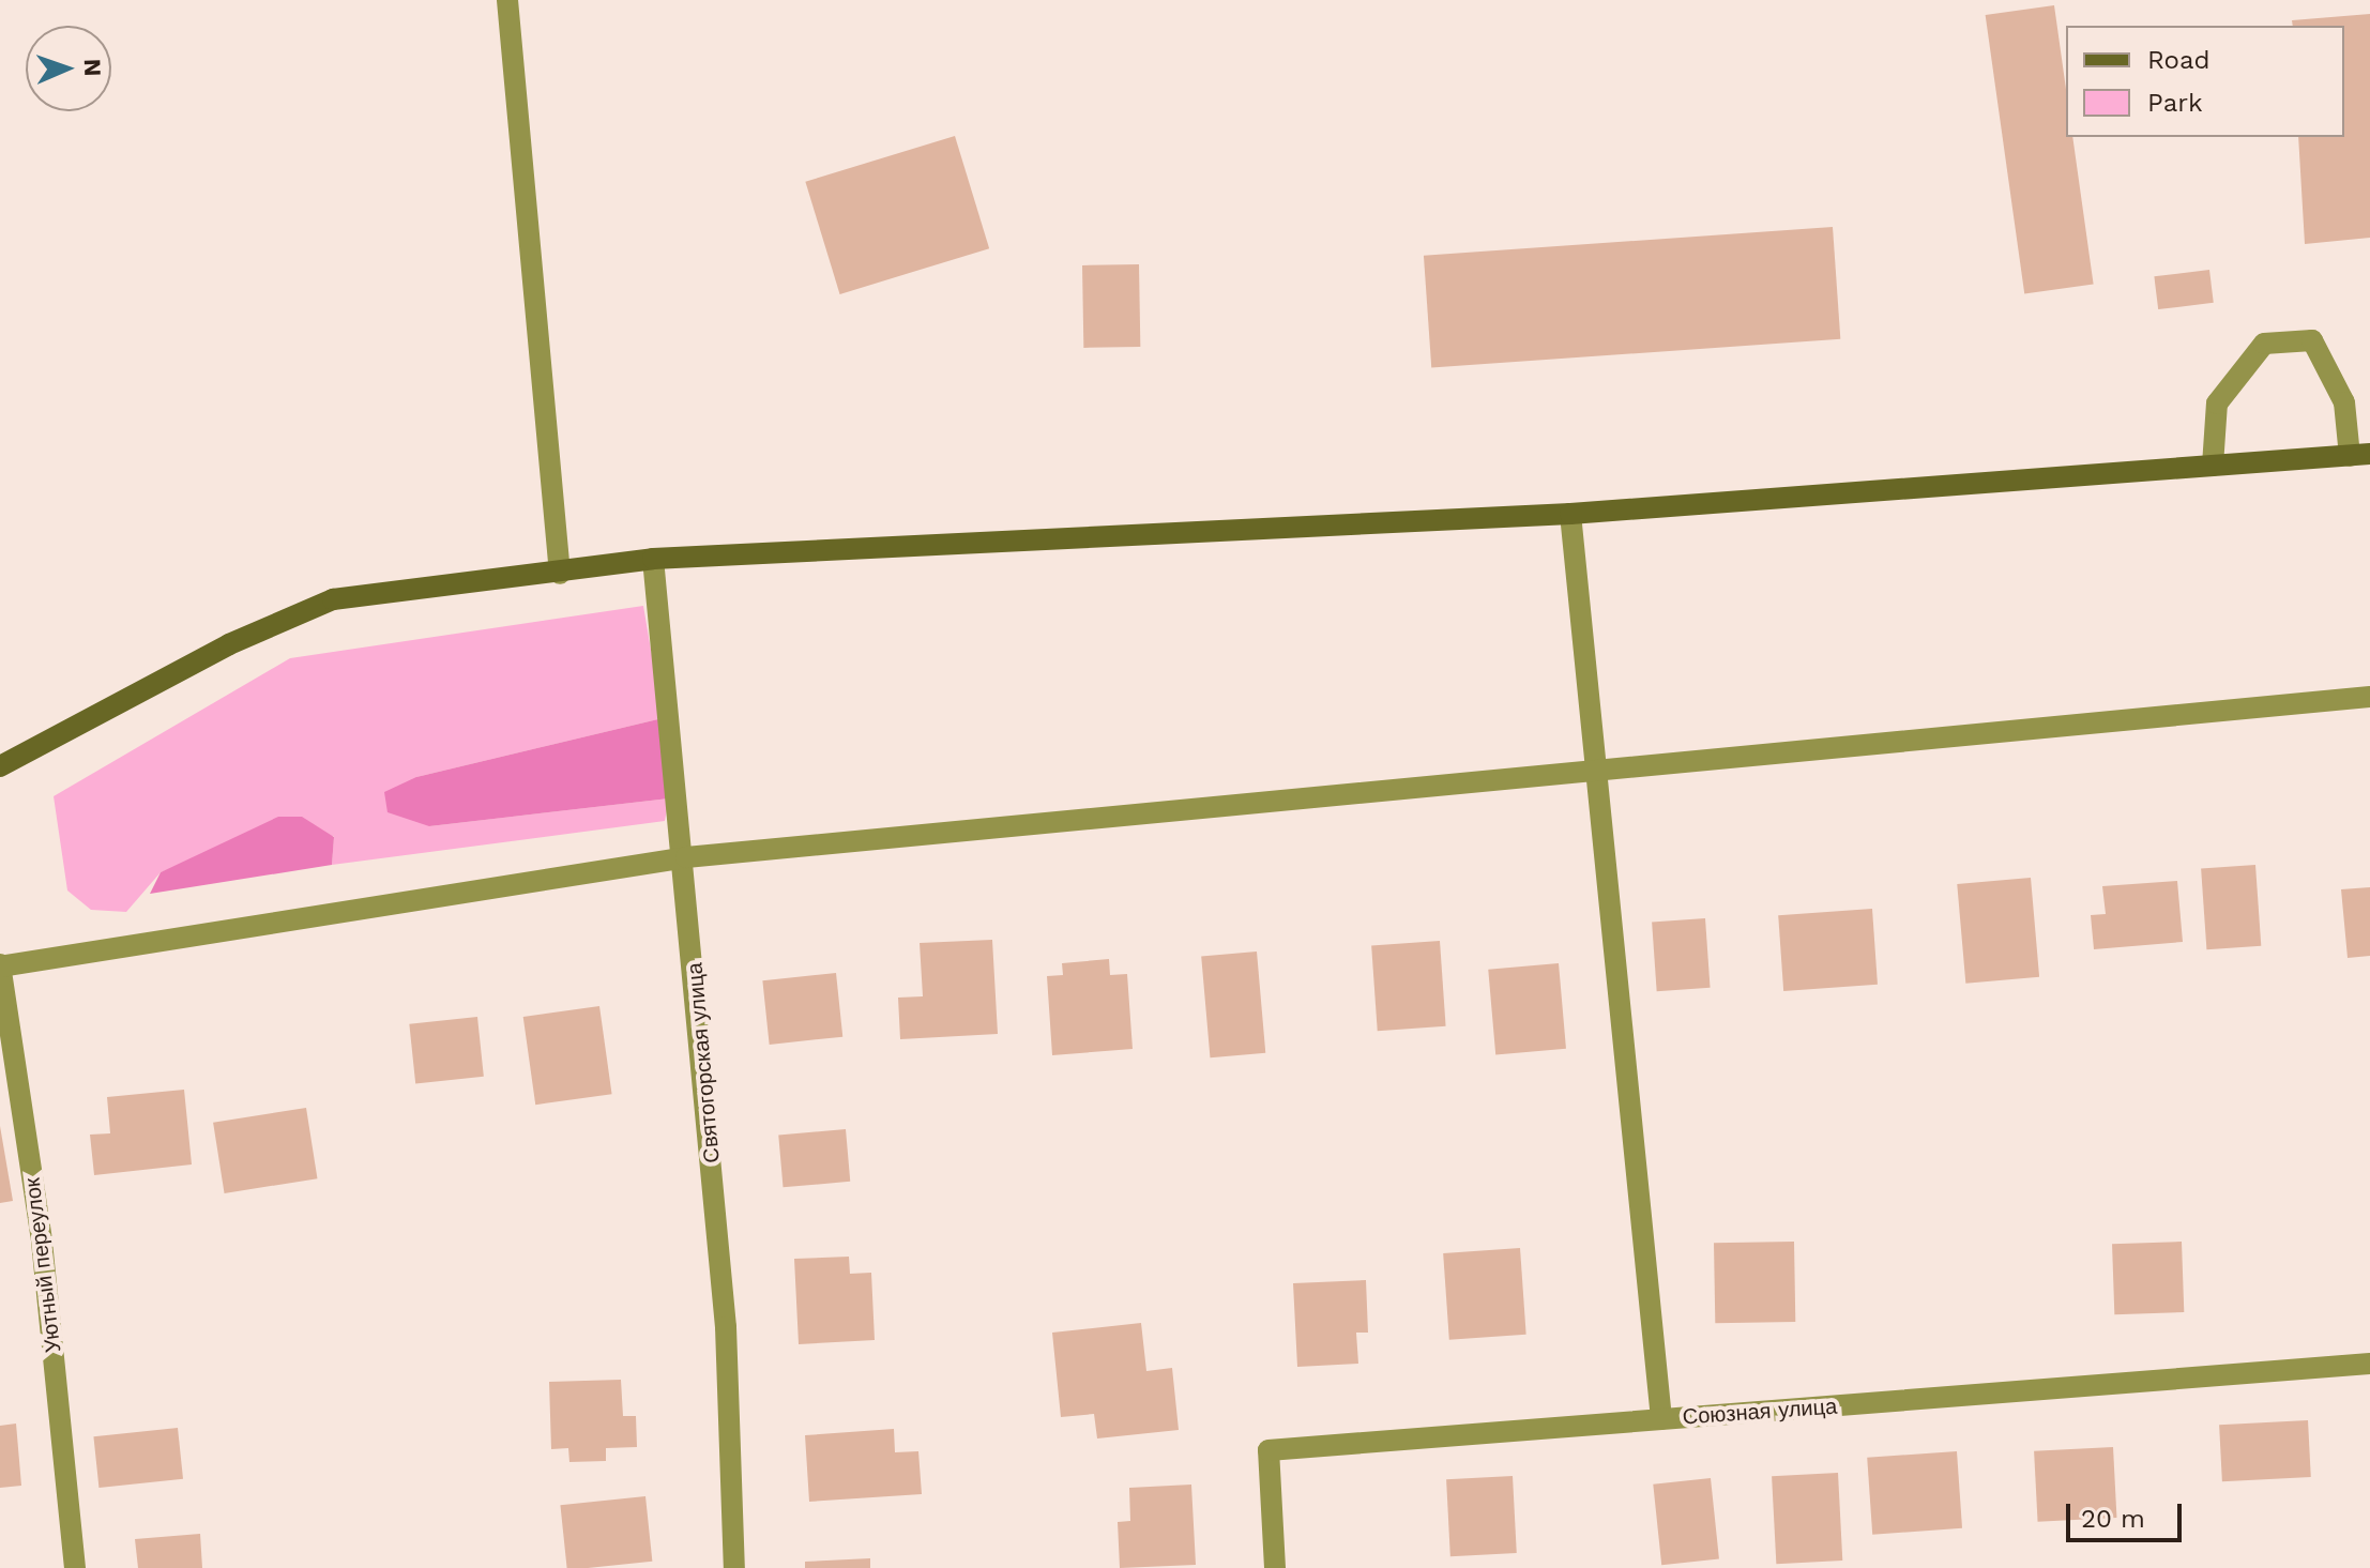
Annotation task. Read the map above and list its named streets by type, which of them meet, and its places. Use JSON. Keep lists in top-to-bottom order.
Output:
{
  "streets": {
    "street": ["Святогорская улица", "Уютный переулок", "Союзная улица"]
  },
  "legend": ["Road", "Park"],
  "scale_bar": "20 m",
  "north": "right"
}
